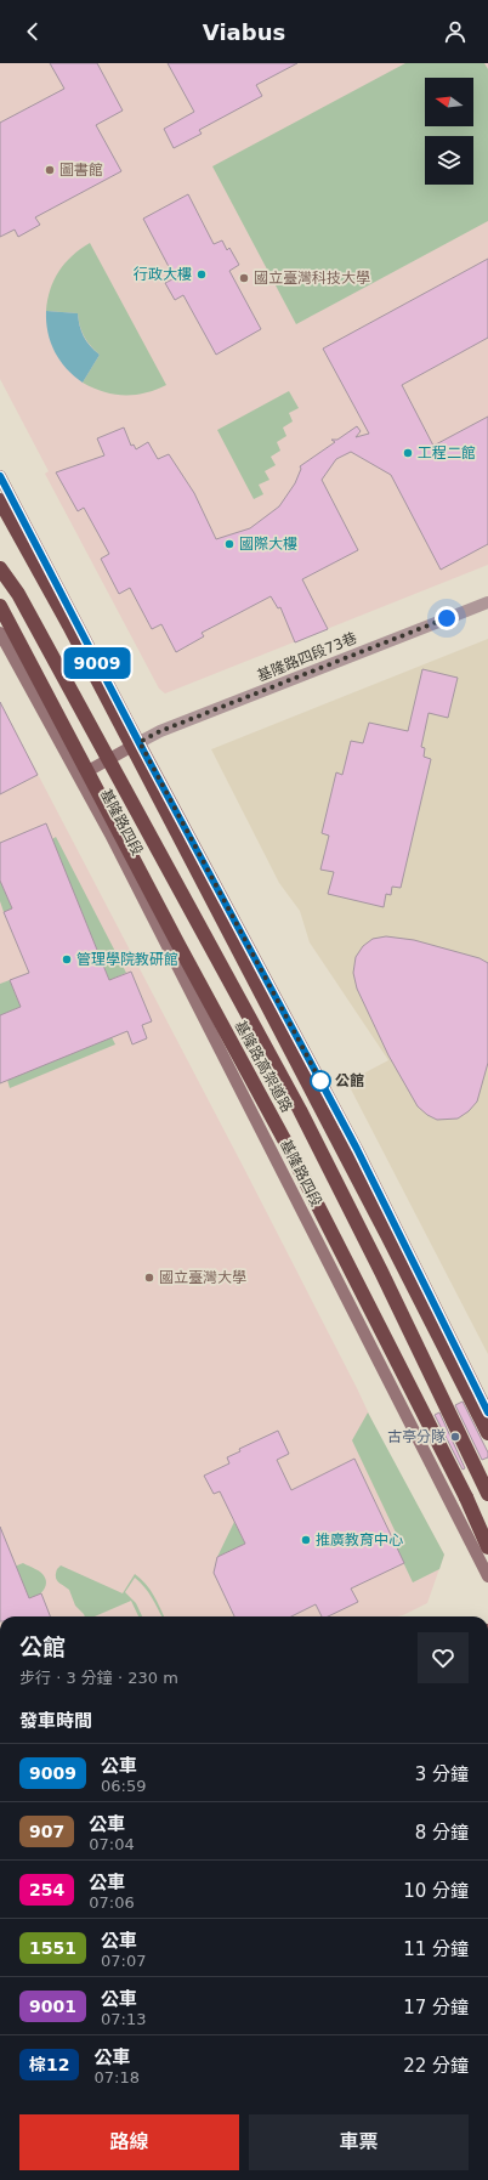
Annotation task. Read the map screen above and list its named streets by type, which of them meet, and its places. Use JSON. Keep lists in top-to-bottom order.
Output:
{
  "streets": {
    "highway": ["基隆路高架道路"],
    "main road": ["基隆路四段"],
    "street": ["基隆路四段73巷"]
  },
  "places": [
    "圖書館",
    "行政大樓",
    "國立臺灣科技大學",
    "工程二館",
    "國際大樓",
    "管理學院教研館",
    "公館",
    "國立臺灣大學",
    "古亭分隊",
    "推廣教育中心"
  ],
  "lines": ["bus line 9009"],
  "north": "left",
  "page": {
    "header": "Viabus",
    "on_map": "9009",
    "heading": [
      ["公館", "步行 · 3 分鐘 · 230 m"],
      "發車時間"
    ],
    "list": [
      {
        "mark": "9009",
        "name": "公車",
        "note": "06:59",
        "value": "3 分鐘"
      },
      {
        "mark": "907",
        "name": "公車",
        "note": "07:04",
        "value": "8 分鐘"
      },
      {
        "mark": "254",
        "name": "公車",
        "note": "07:06",
        "value": "10 分鐘"
      },
      {
        "mark": "1551",
        "name": "公車",
        "note": "07:07",
        "value": "11 分鐘"
      },
      {
        "mark": "9001",
        "name": "公車",
        "note": "07:13",
        "value": "17 分鐘"
      },
      {
        "mark": "棕12",
        "name": "公車",
        "note": "07:18",
        "value": "22 分鐘"
      }
    ],
    "buttons": ["路線", "車票"]
  }
}
